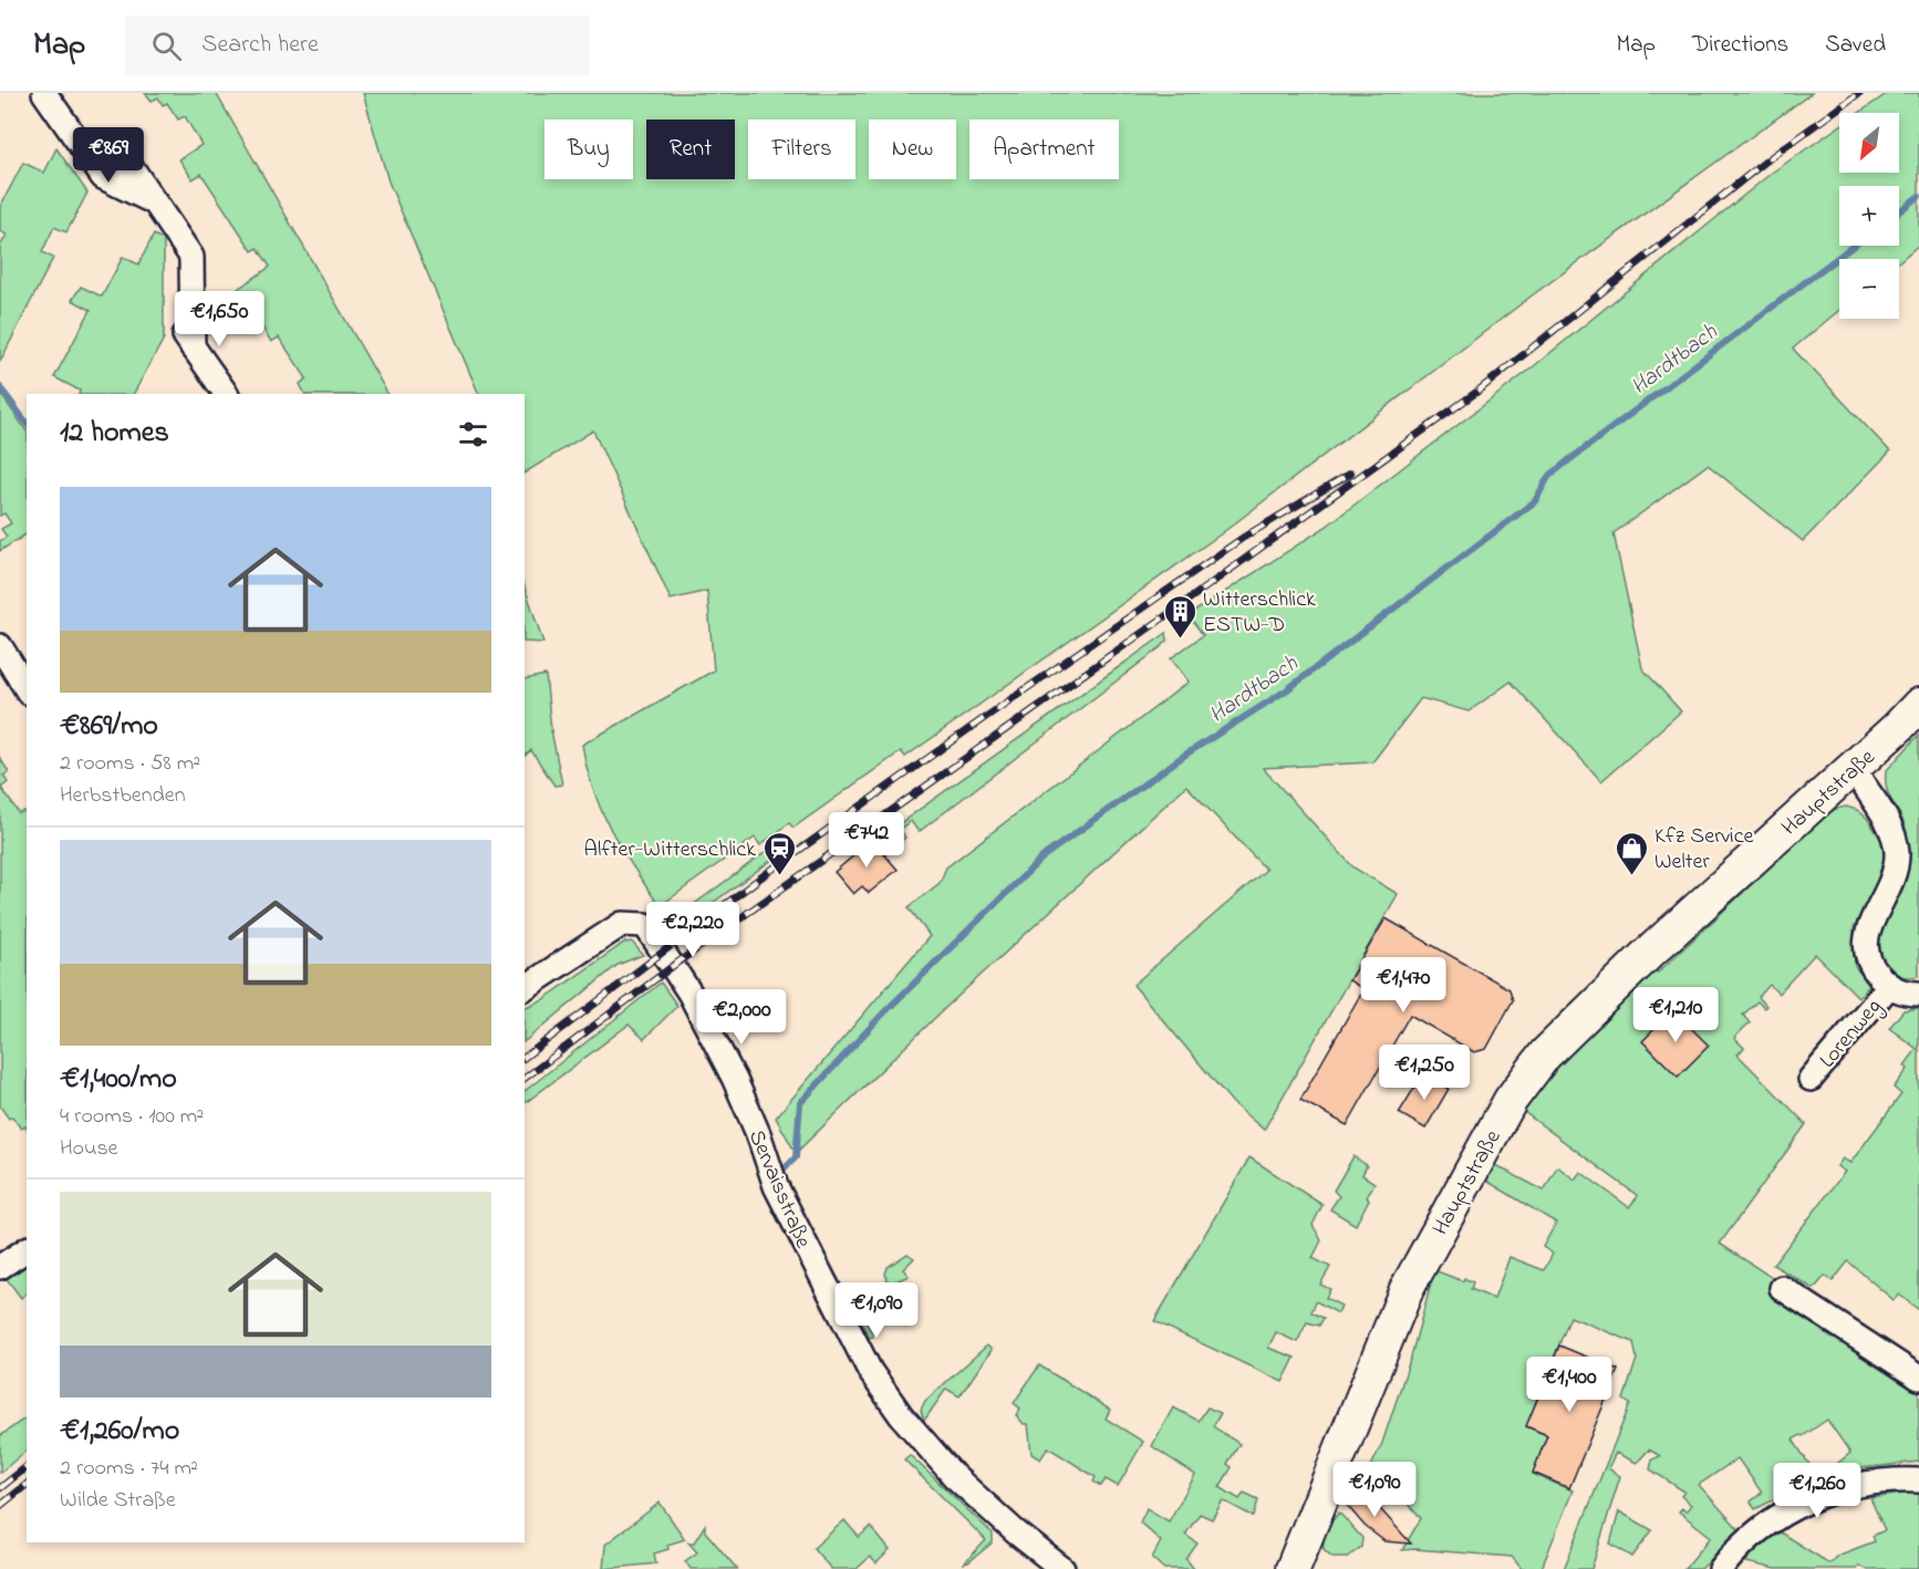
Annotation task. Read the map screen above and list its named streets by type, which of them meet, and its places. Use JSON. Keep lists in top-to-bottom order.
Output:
{
  "streets": {
    "main road": ["Hauptstraße"],
    "street": ["Lorenweg", "Servaisstraße"]
  },
  "crossings": [
    ["Hauptstraße", "Lorenweg"]
  ],
  "water": ["Hardtbach"],
  "places": {
    "building": ["Witterschlick ESTW-D"],
    "station": ["Alfter-Witterschlick"],
    "shop": ["Kfz Service Welter"]
  },
  "north": "bottom left",
  "page": {
    "header": "Map",
    "search": "Search here",
    "nav": ["Map", "Directions", "Saved"],
    "map_buttons": ["+", "−"],
    "chip": [
      "Buy",
      "Rent",
      "Filters",
      "New",
      "Apartment"
    ],
    "price": [
      "€869",
      "€1,650",
      "€742",
      "€2,220",
      "€1,470",
      "€1,210",
      "€2,000",
      "€1,250",
      "€1,090",
      "€1,400",
      "€1,090",
      "€1,260"
    ],
    "heading": "12 homes",
    "list": [
      {
        "name": "€869/mo",
        "note": "2 rooms · 58 m² · Herbstbenden"
      },
      {
        "name": "€1,400/mo",
        "note": "4 rooms · 100 m² · House"
      },
      {
        "name": "€1,260/mo",
        "note": "2 rooms · 74 m² · Wilde Straße"
      }
    ]
  }
}
